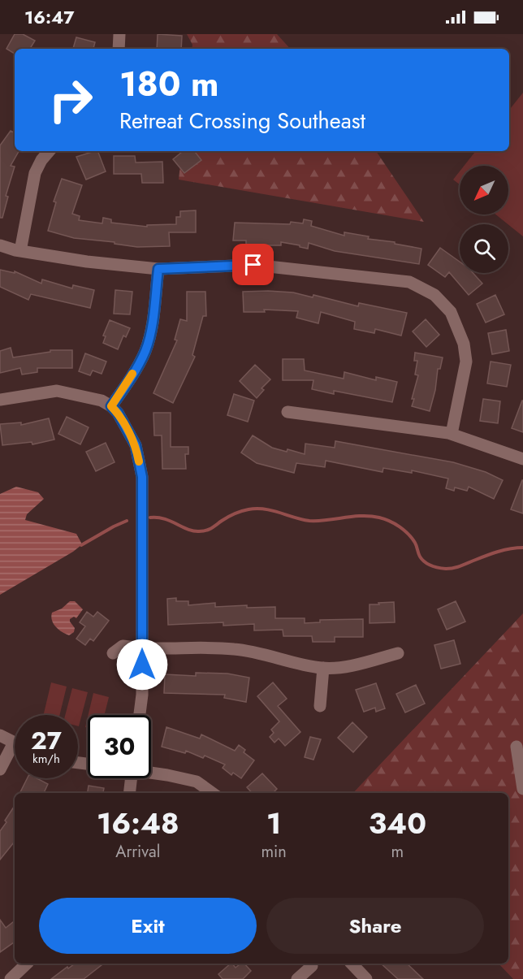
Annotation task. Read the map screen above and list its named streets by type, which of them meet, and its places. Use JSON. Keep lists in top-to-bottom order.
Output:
{
  "north": "bottom left",
  "page": {
    "status": "16:47",
    "turn": ["180 m", "Retreat Crossing Southeast"],
    "speed": "27 km/h",
    "limit": "30",
    "eta": [
      "16:48",
      "Arrival",
      "1",
      "min",
      "340",
      "m"
    ],
    "buttons": ["Exit", "Share"]
  }
}
